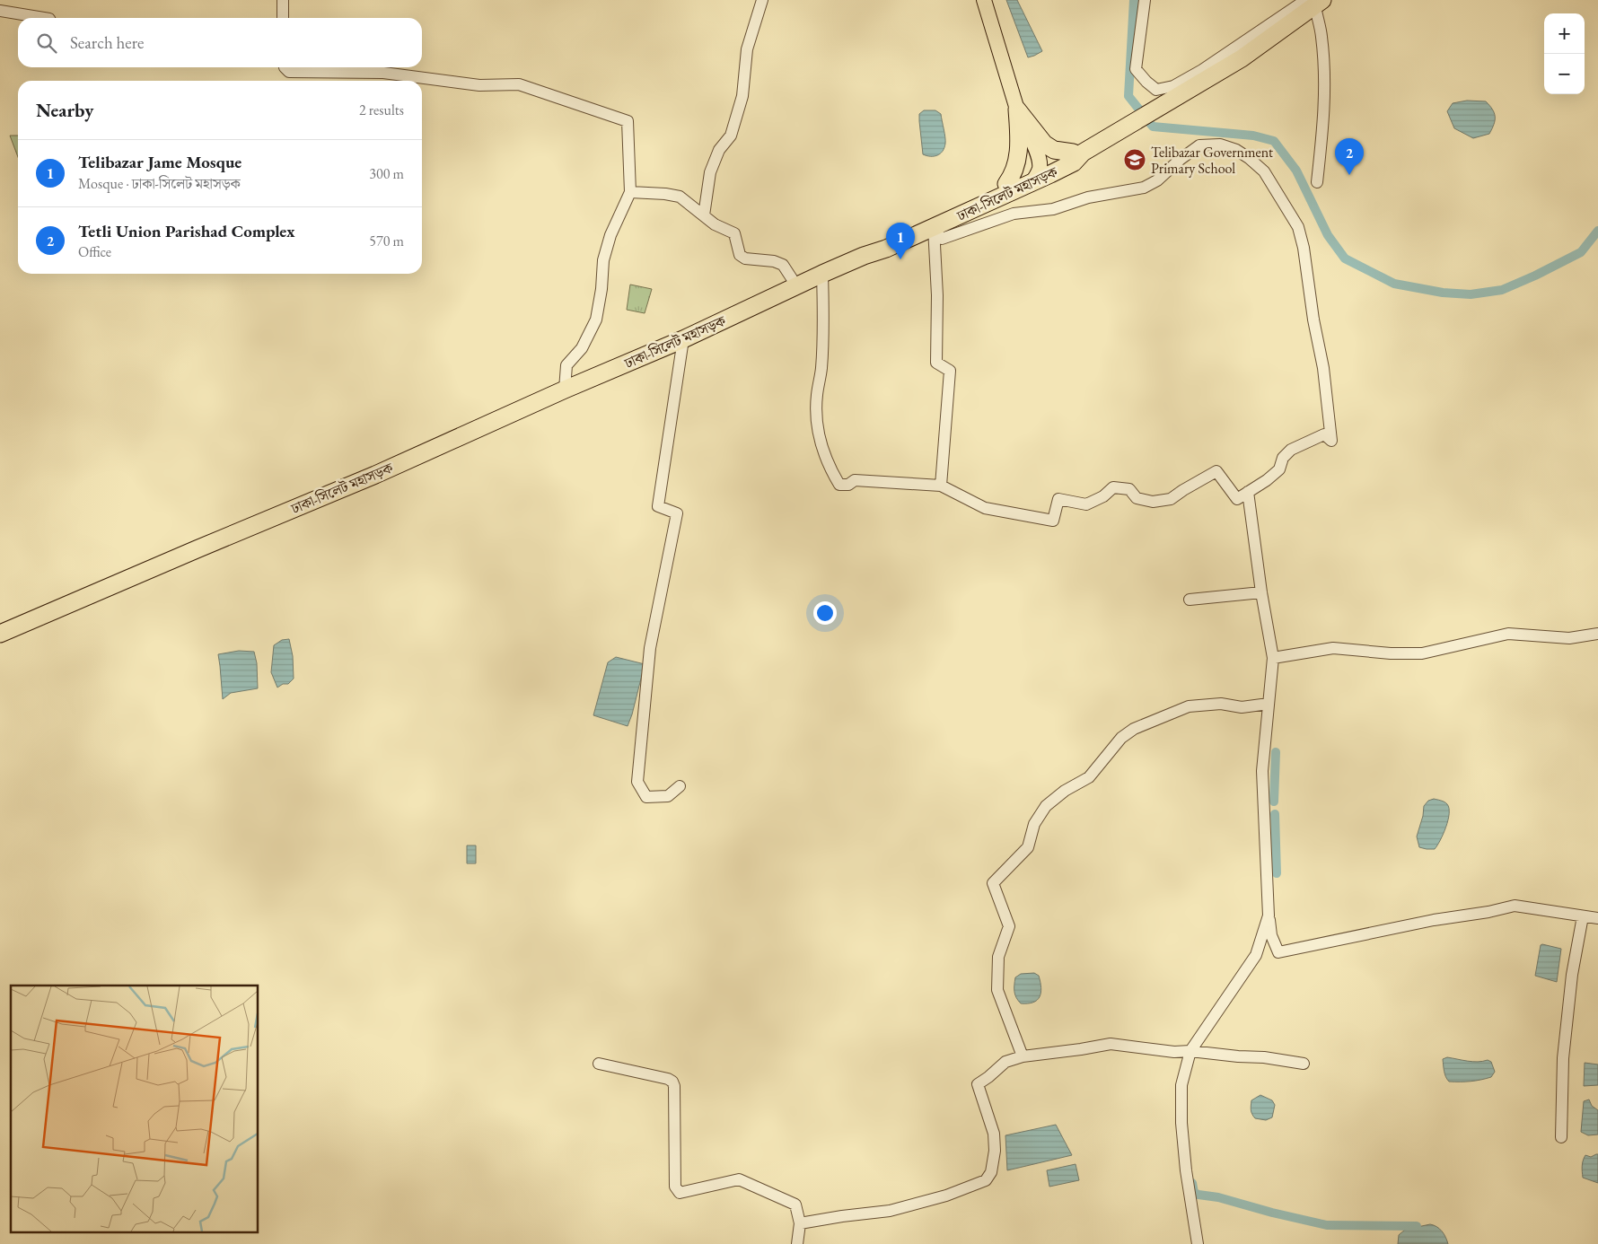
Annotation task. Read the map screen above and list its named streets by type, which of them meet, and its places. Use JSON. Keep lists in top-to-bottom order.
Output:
{
  "streets": {
    "highway": ["ঢাকা-সিলেট মহাসড়ক"]
  },
  "places": {
    "school or university": ["Telibazar Government Primary School"]
  },
  "page": {
    "map_buttons": ["+", "−"],
    "search": "Search here",
    "heading": ["Nearby", "2 results"],
    "pins": ["2", "1"],
    "list": [
      {
        "mark": "1",
        "name": "Telibazar Jame Mosque",
        "note": "Mosque · ঢাকা-সিলেট মহাসড়ক",
        "value": "300 m"
      },
      {
        "mark": "2",
        "name": "Tetli Union Parishad Complex",
        "note": "Office",
        "value": "570 m"
      }
    ]
  }
}
